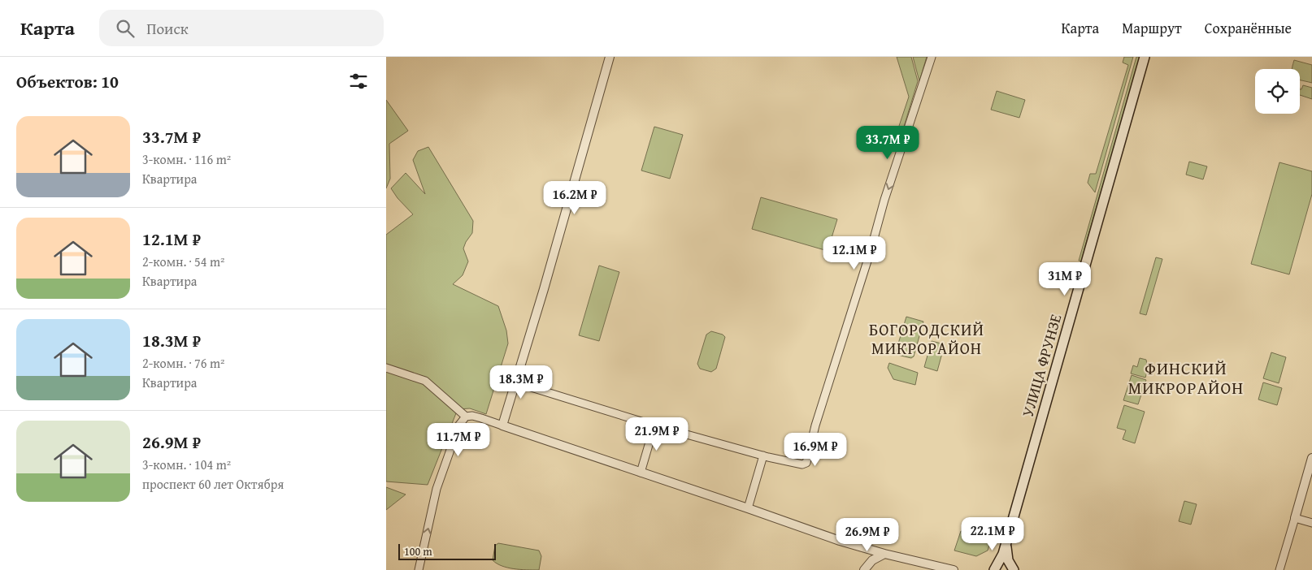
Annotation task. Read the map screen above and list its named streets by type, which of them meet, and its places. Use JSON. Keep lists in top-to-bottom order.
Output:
{
  "streets": {
    "main road": ["УЛИЦА ФРУНЗЕ"]
  },
  "districts": ["БОГОРОДСКИЙ МИКРОРАЙОН", "ФИНСКИЙ МИКРОРАЙОН"],
  "scale_bar": "100 m",
  "page": {
    "header": "Карта",
    "search": "Поиск",
    "nav": ["Карта", "Маршрут", "Сохранённые"],
    "heading": "Объектов: 10",
    "list": [
      {
        "name": "33.7M ₽",
        "note": "3-комн. · 116 m² · Квартира"
      },
      {
        "name": "12.1M ₽",
        "note": "2-комн. · 54 m² · Квартира"
      },
      {
        "name": "18.3M ₽",
        "note": "2-комн. · 76 m² · Квартира"
      },
      {
        "name": "26.9M ₽",
        "note": "3-комн. · 104 m² · проспект 60 лет Октября"
      }
    ],
    "price": [
      "33.7M ₽",
      "16.2M ₽",
      "12.1M ₽",
      "31M ₽",
      "18.3M ₽",
      "21.9M ₽",
      "11.7M ₽",
      "16.9M ₽",
      "22.1M ₽",
      "26.9M ₽"
    ],
    "scale": "100 m"
  }
}
